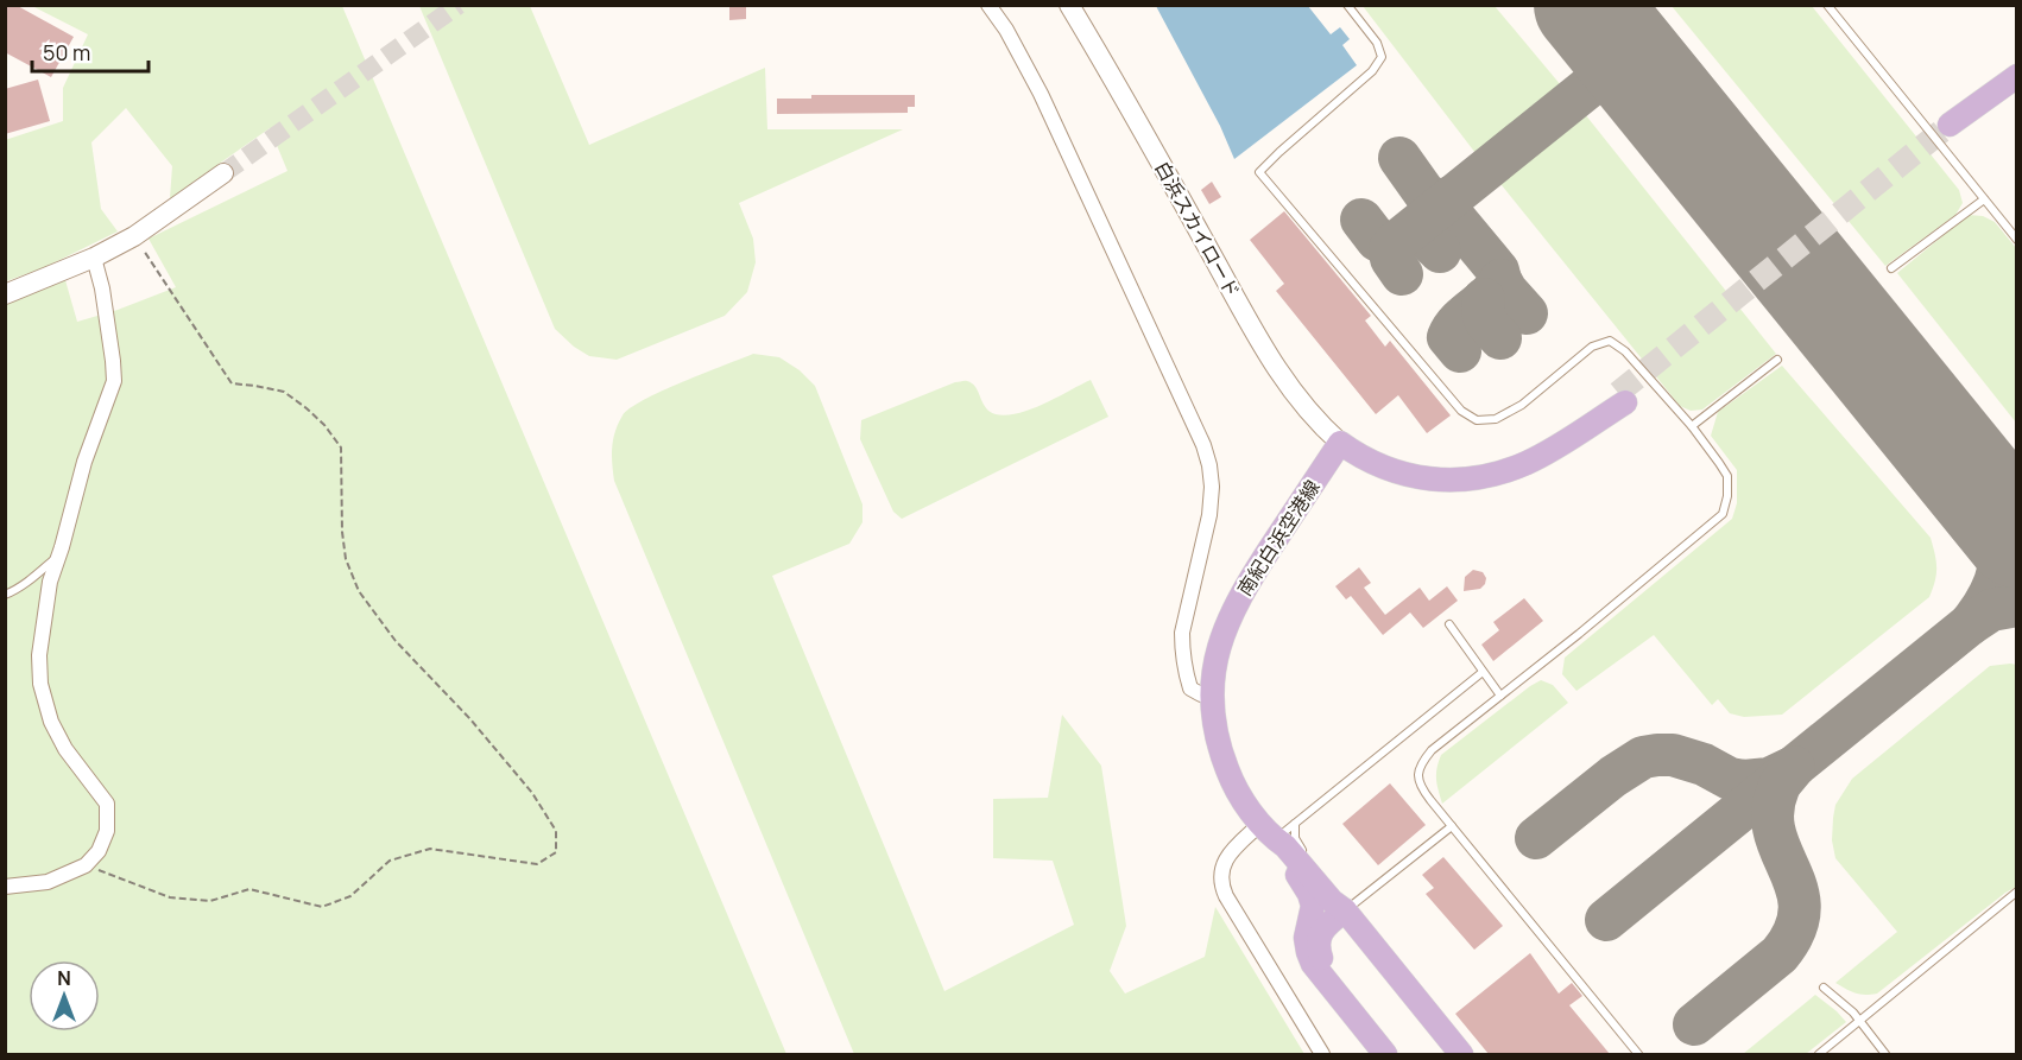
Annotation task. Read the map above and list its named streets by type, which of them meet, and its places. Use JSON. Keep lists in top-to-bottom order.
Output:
{
  "streets": {
    "main road": ["南紀白浜空港線"],
    "street": ["白浜スカイロード"]
  },
  "crossings": [
    ["白浜スカイロード", "南紀白浜空港線"]
  ],
  "scale_bar": "50 m",
  "north": "top"
}
